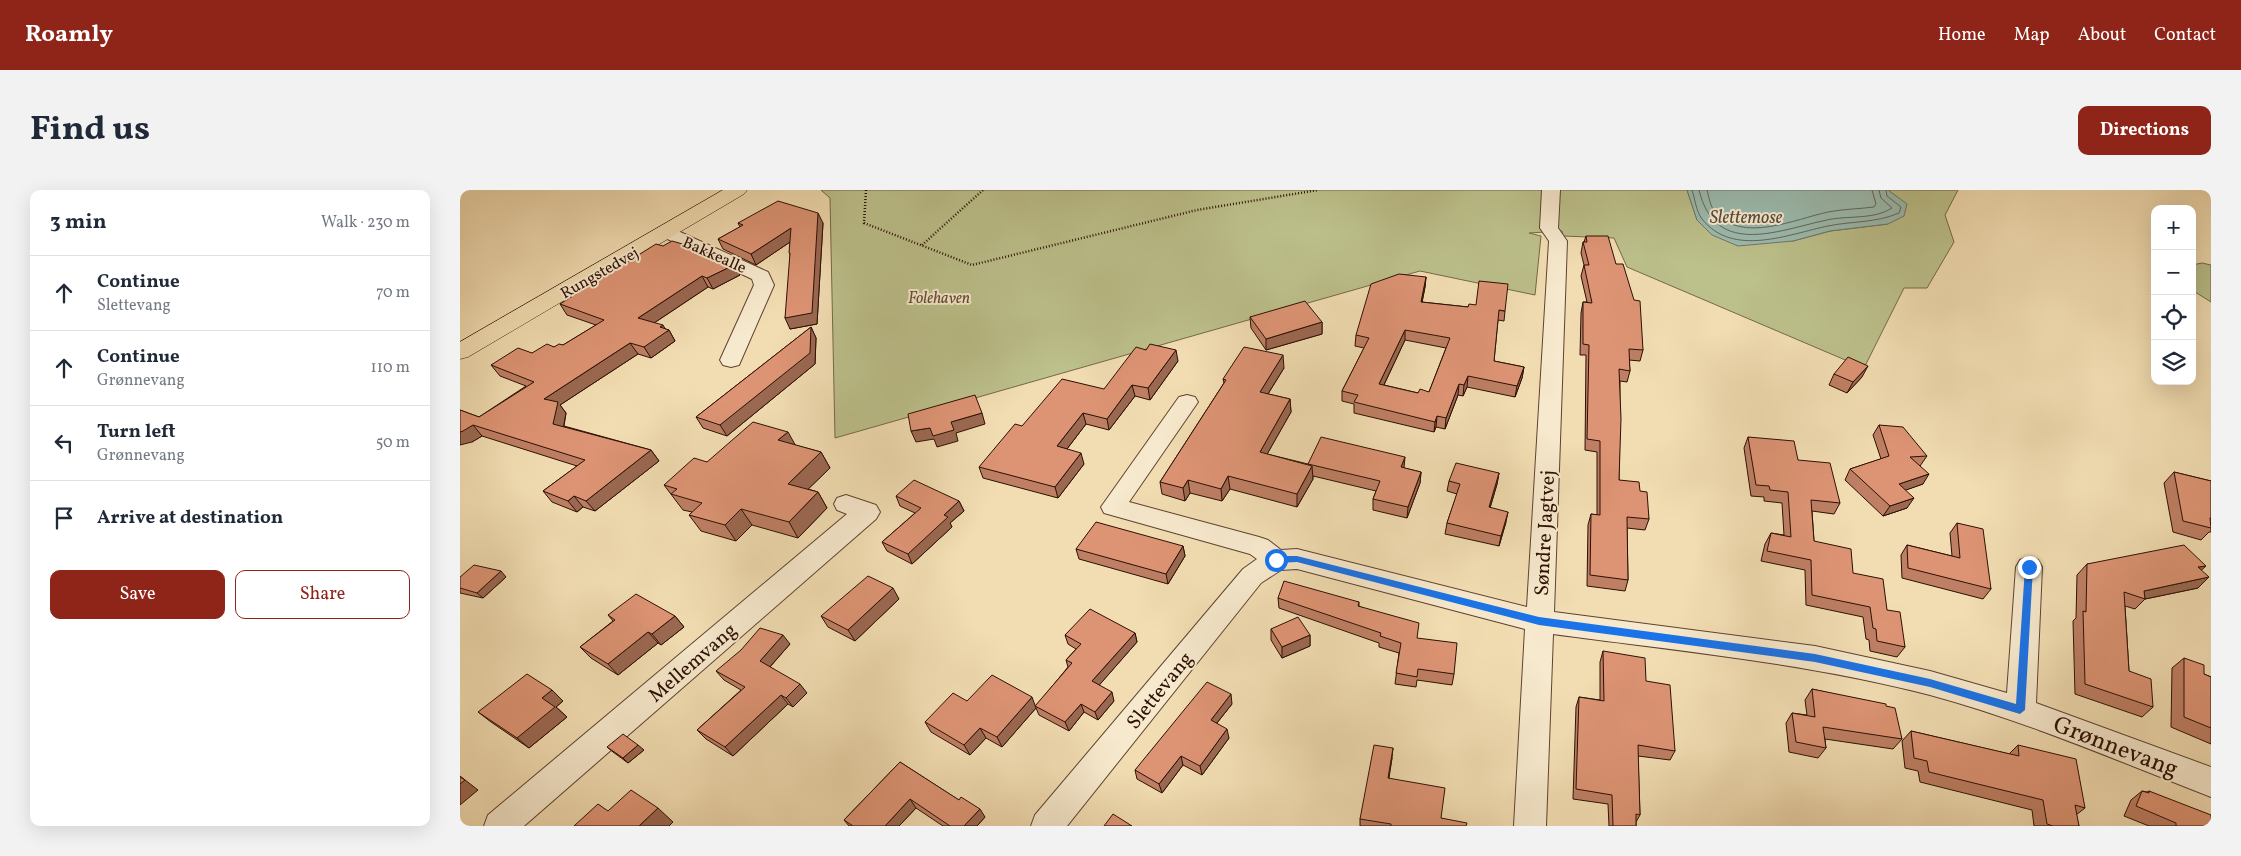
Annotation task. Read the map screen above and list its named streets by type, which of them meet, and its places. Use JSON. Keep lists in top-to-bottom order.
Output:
{
  "streets": {
    "main road": ["Rungstedvej"],
    "street": [
      "Bakkealle",
      "Søndre Jagtvej",
      "Mellemvang",
      "Slettevang",
      "Grønnevang"
    ]
  },
  "crossings": [
    ["Bakkealle", "Rungstedvej"],
    ["Søndre Jagtvej", "Grønnevang"]
  ],
  "water": ["Slettemose"],
  "parks": ["Folehaven"],
  "page": {
    "header": "Roamly",
    "nav": [
      "Home",
      "Map",
      "About",
      "Contact"
    ],
    "title": "Find us",
    "buttons": [
      "Directions",
      ["Save", "Share"]
    ],
    "heading": ["3 min", "Walk · 230 m"],
    "map_buttons": ["+", "−"],
    "list": [
      ["Continue", "Slettevang", "70 m"],
      ["Continue", "Grønnevang", "110 m"],
      ["Turn left", "Grønnevang", "50 m"],
      "Arrive at destination"
    ]
  }
}
